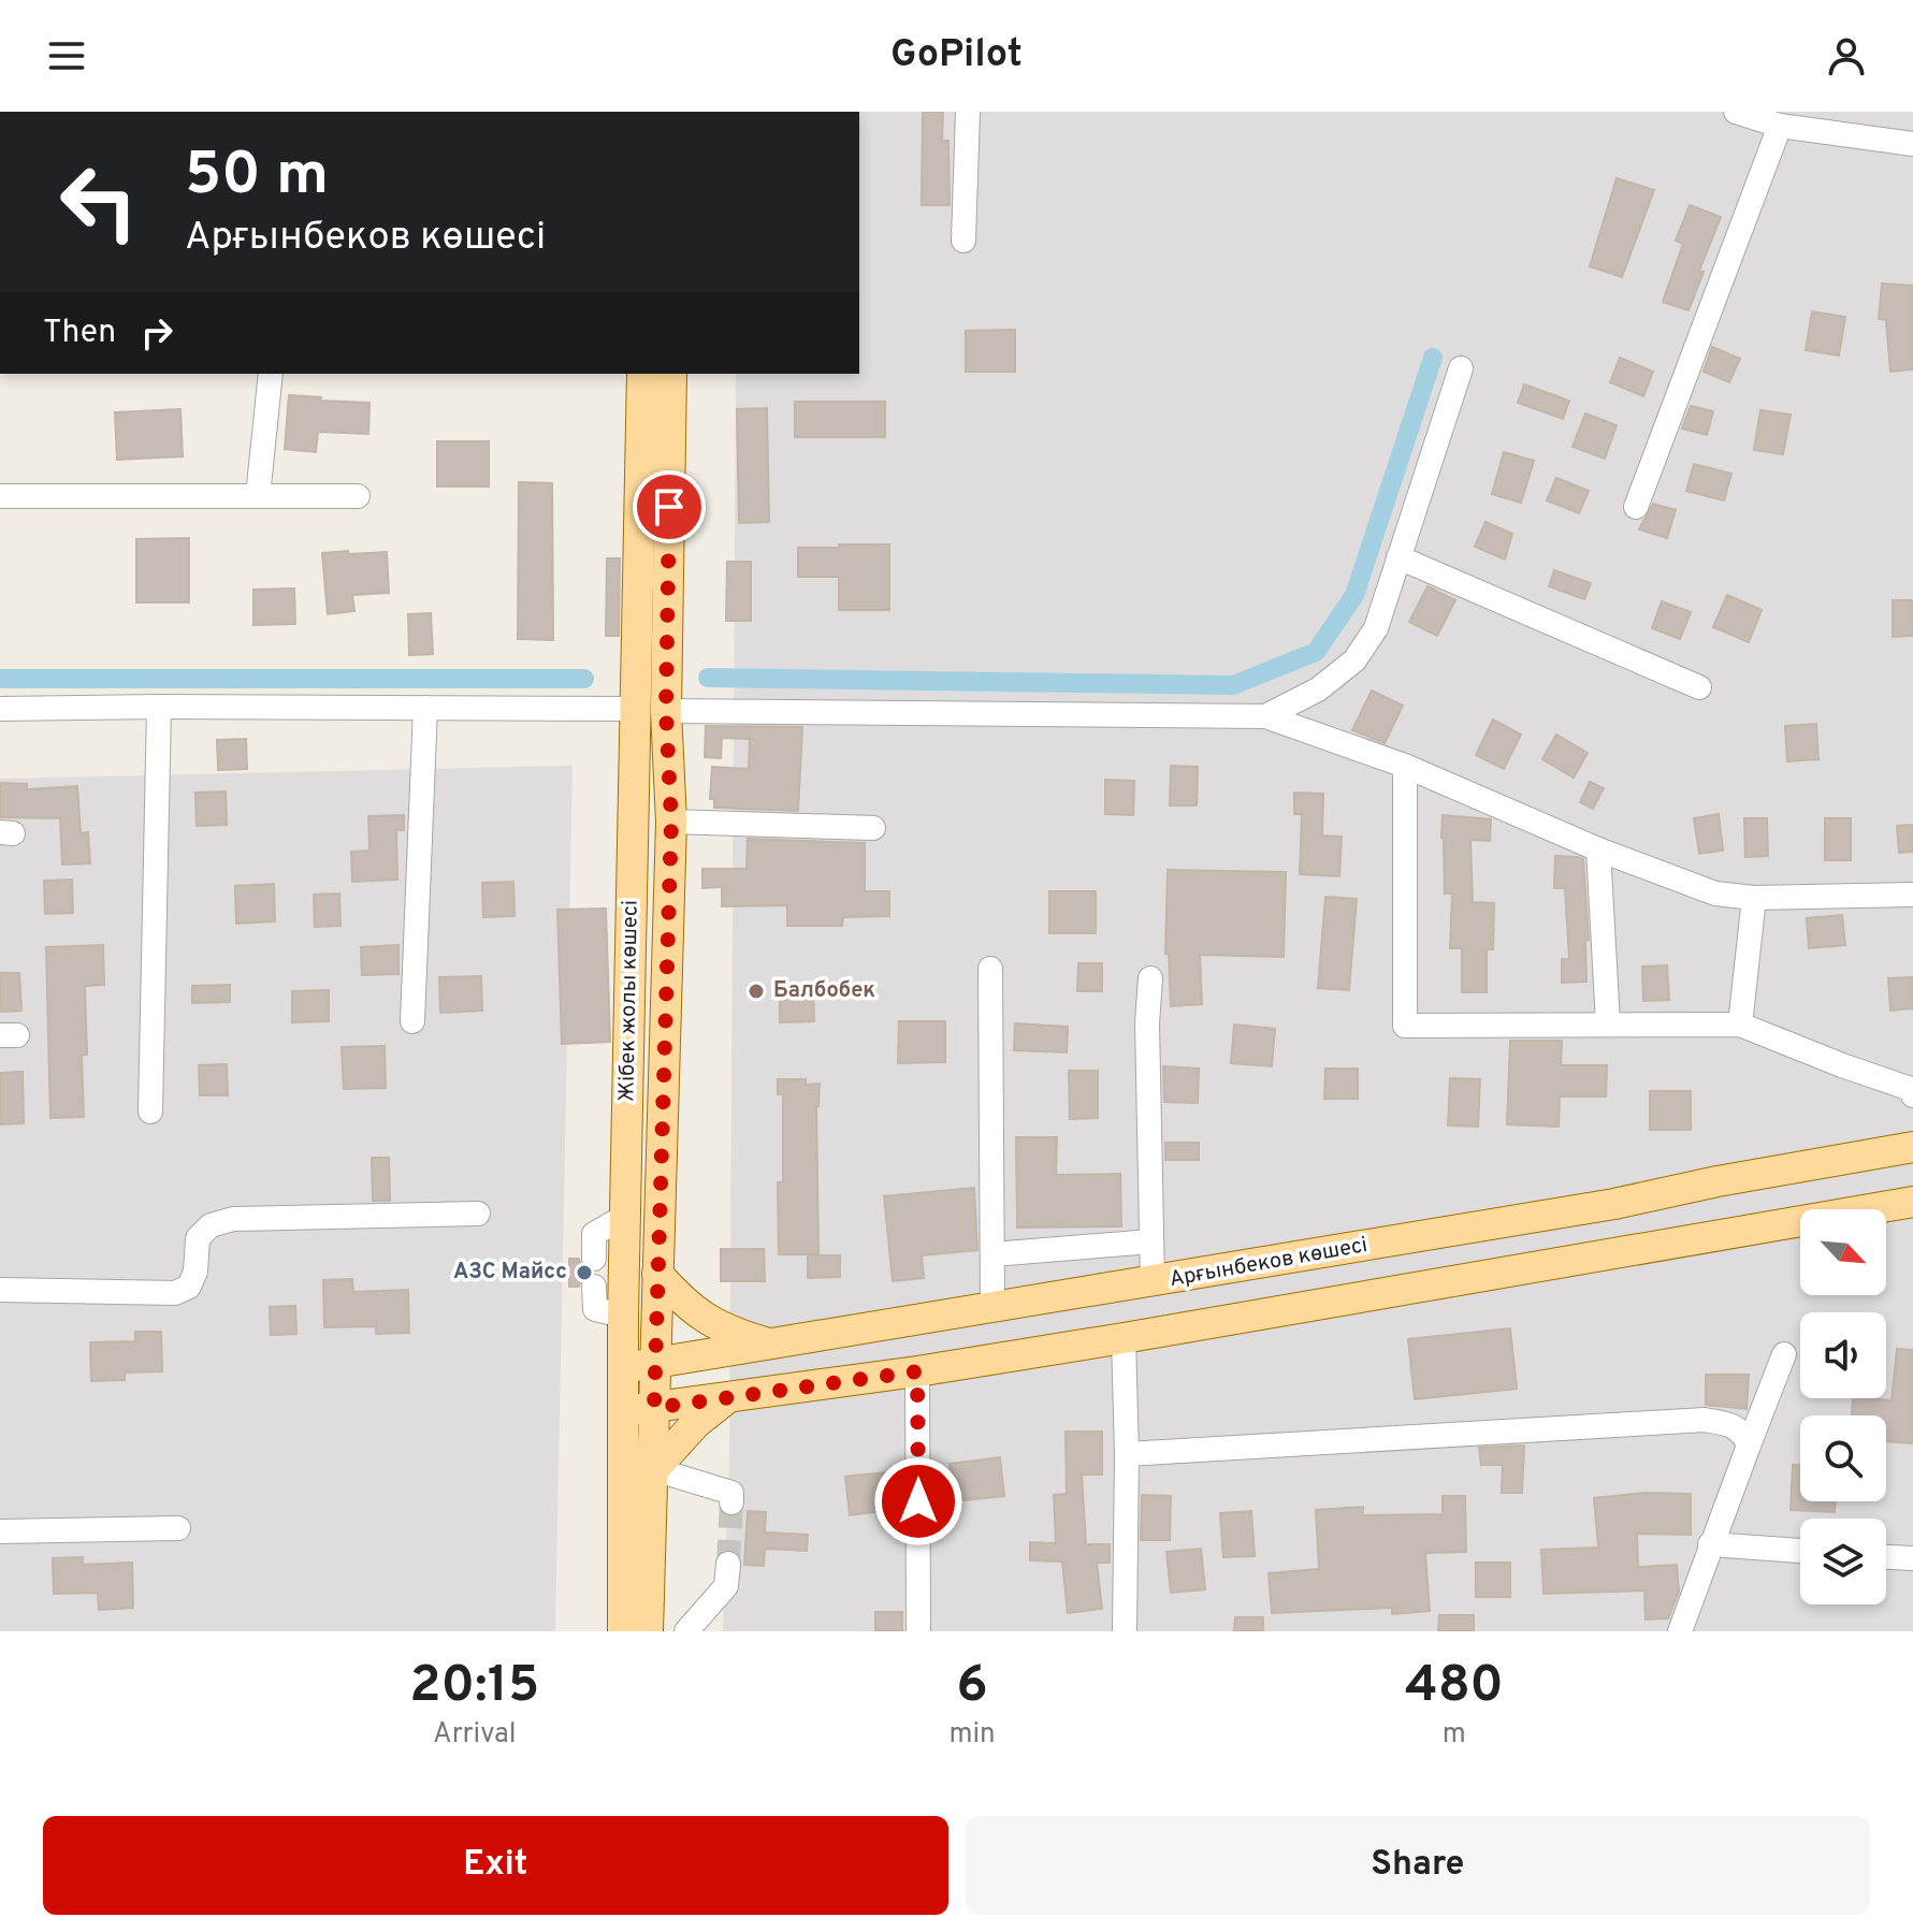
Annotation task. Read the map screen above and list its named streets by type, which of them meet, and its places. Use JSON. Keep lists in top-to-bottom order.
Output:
{
  "streets": {
    "main road": ["Жібек жолы көшесі", "Арғынбеков көшесі"]
  },
  "crossings": [
    ["Жібек жолы көшесі", "Арғынбеков көшесі"]
  ],
  "places": ["Балбобек", "АЗС Майсс"],
  "north": "bottom right",
  "page": {
    "header": "GoPilot",
    "turn": ["50 m", "Арғынбеков көшесі"],
    "then": "Then",
    "eta": [
      "20:15",
      "Arrival",
      "6",
      "min",
      "480",
      "m"
    ],
    "buttons": ["Exit", "Share"]
  }
}
